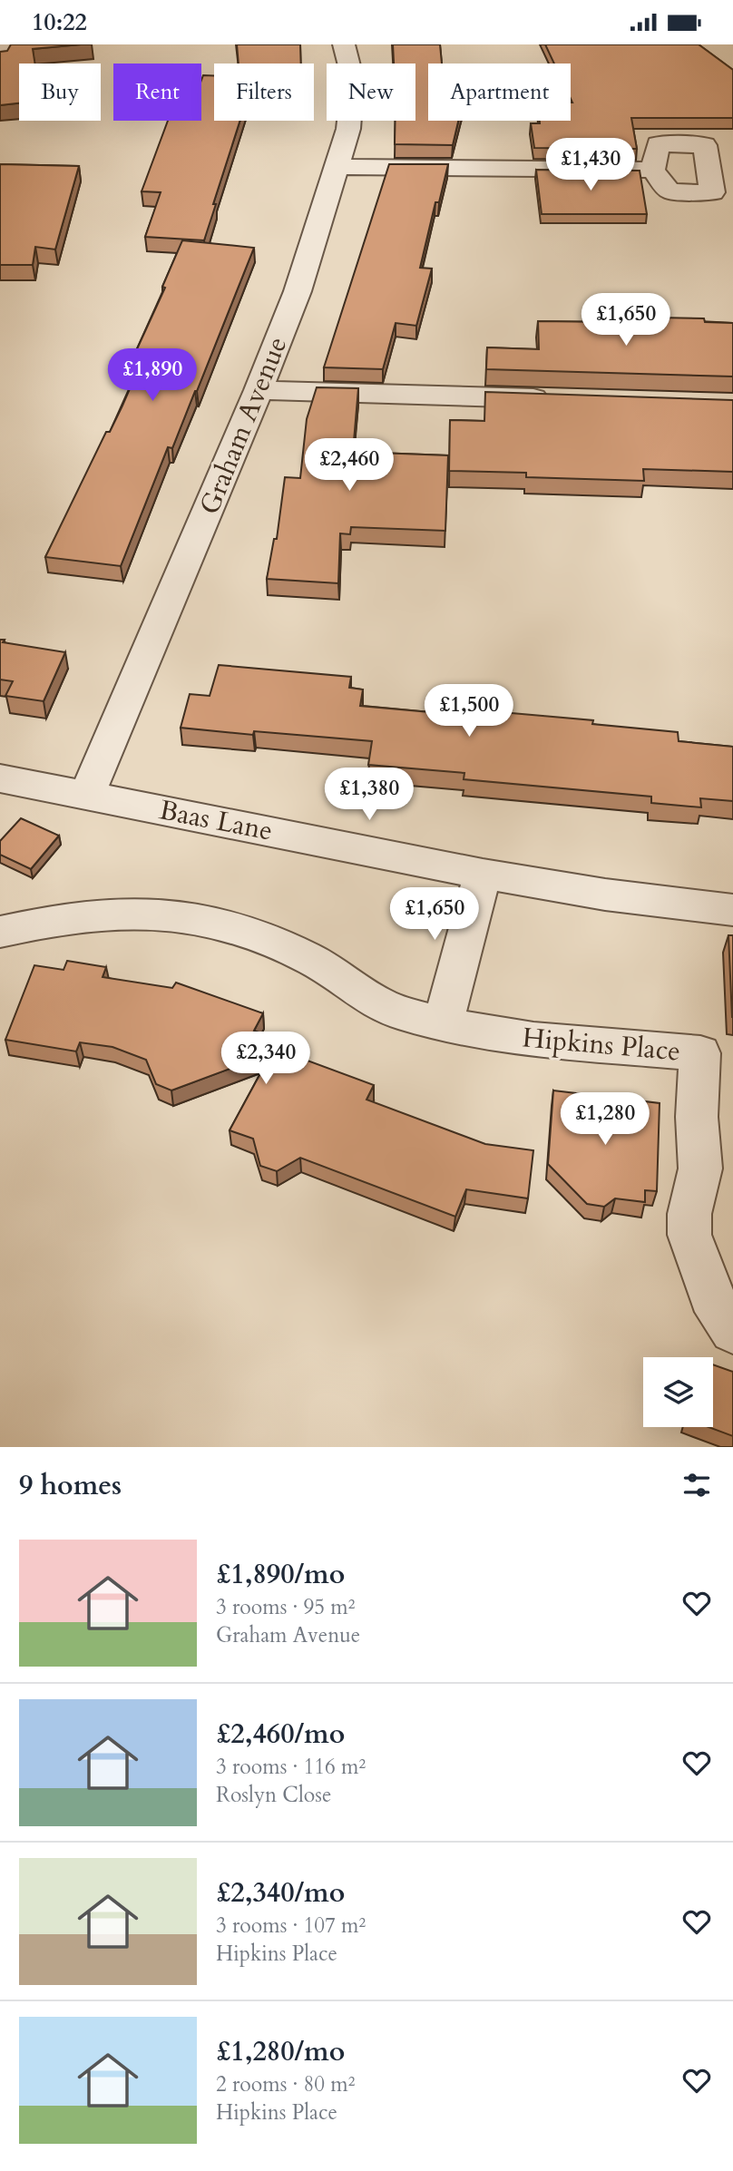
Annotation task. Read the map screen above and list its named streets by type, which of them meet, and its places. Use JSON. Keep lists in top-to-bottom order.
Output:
{
  "streets": {
    "street": ["Graham Avenue", "Baas Lane", "Hipkins Place"]
  },
  "crossings": [
    ["Graham Avenue", "Baas Lane"]
  ],
  "page": {
    "status": "10:22",
    "chip": [
      "Buy",
      "Rent",
      "Filters",
      "New",
      "Apartment"
    ],
    "price": [
      "£1,430",
      "£1,650",
      "£1,890",
      "£2,460",
      "£1,500",
      "£1,380",
      "£1,650",
      "£2,340",
      "£1,280"
    ],
    "heading": "9 homes",
    "list": [
      {
        "name": "£1,890/mo",
        "note": "3 rooms · 95 m² · Graham Avenue"
      },
      {
        "name": "£2,460/mo",
        "note": "3 rooms · 116 m² · Roslyn Close"
      },
      {
        "name": "£2,340/mo",
        "note": "3 rooms · 107 m² · Hipkins Place"
      },
      {
        "name": "£1,280/mo",
        "note": "2 rooms · 80 m² · Hipkins Place"
      }
    ]
  }
}
